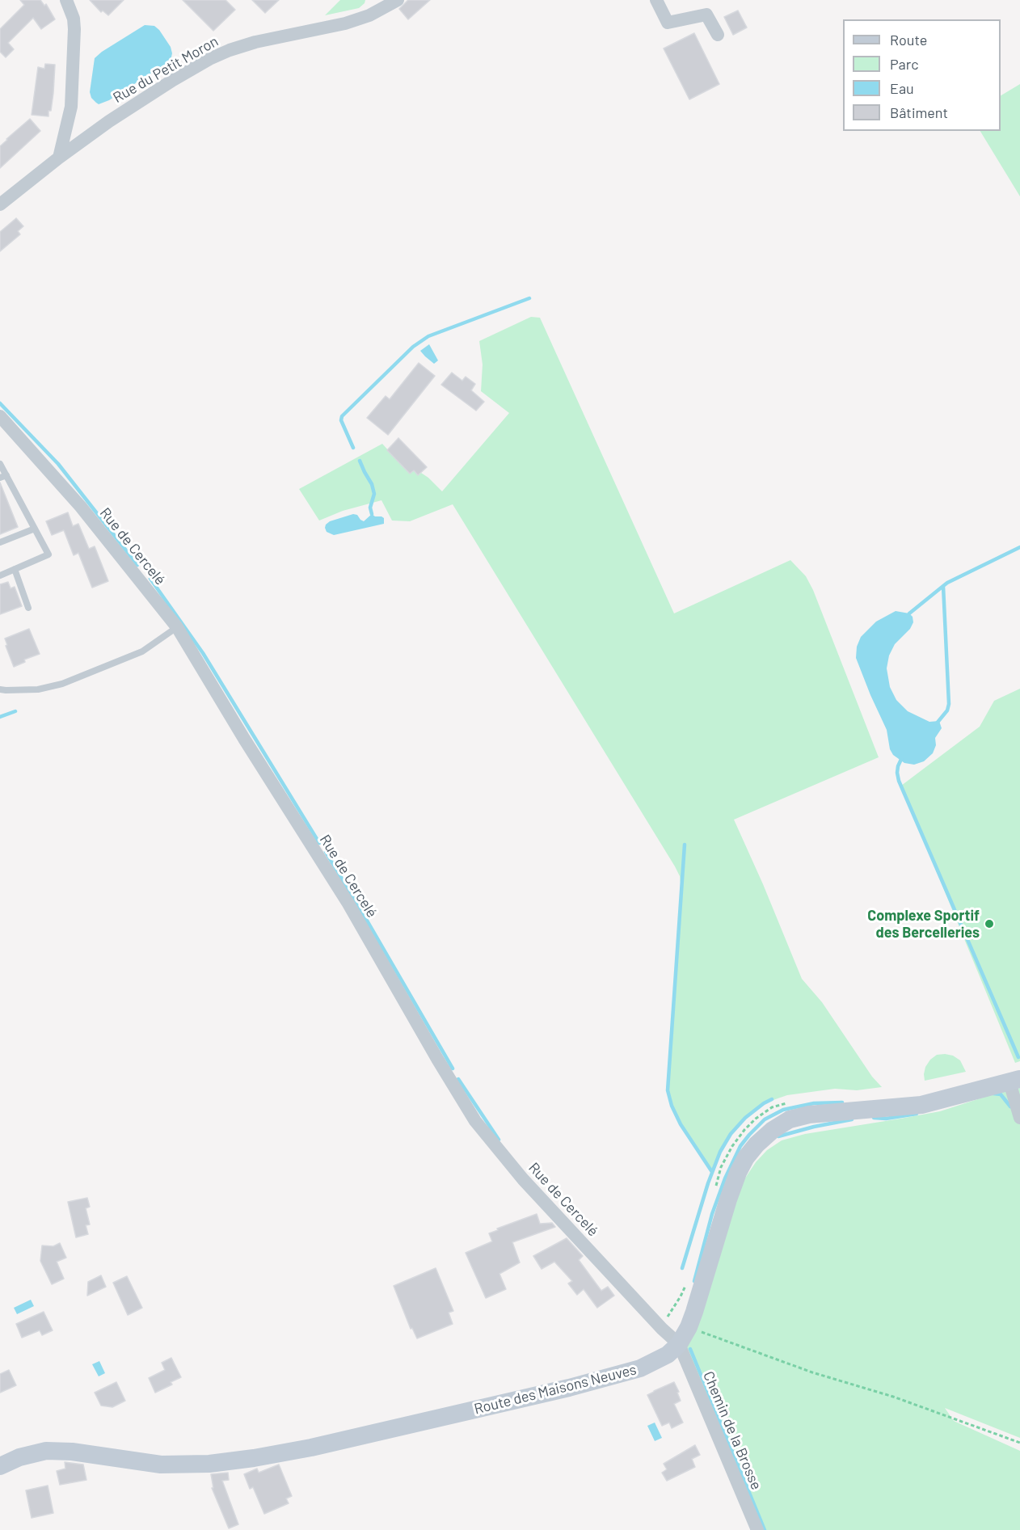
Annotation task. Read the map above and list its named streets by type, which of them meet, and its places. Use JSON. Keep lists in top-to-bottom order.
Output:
{
  "streets": {
    "street": [
      "Rue du Petit Moron",
      "Rue de Cercelé",
      "Route des Maisons Neuves",
      "Chemin de la Brosse"
    ]
  },
  "crossings": [
    ["Rue de Cercelé", "Route des Maisons Neuves"],
    ["Rue de Cercelé", "Chemin de la Brosse"],
    ["Route des Maisons Neuves", "Chemin de la Brosse"]
  ],
  "places": ["Complexe Sportif des Bercelleries"],
  "legend": [
    "Route",
    "Parc",
    "Eau",
    "Bâtiment"
  ]
}
